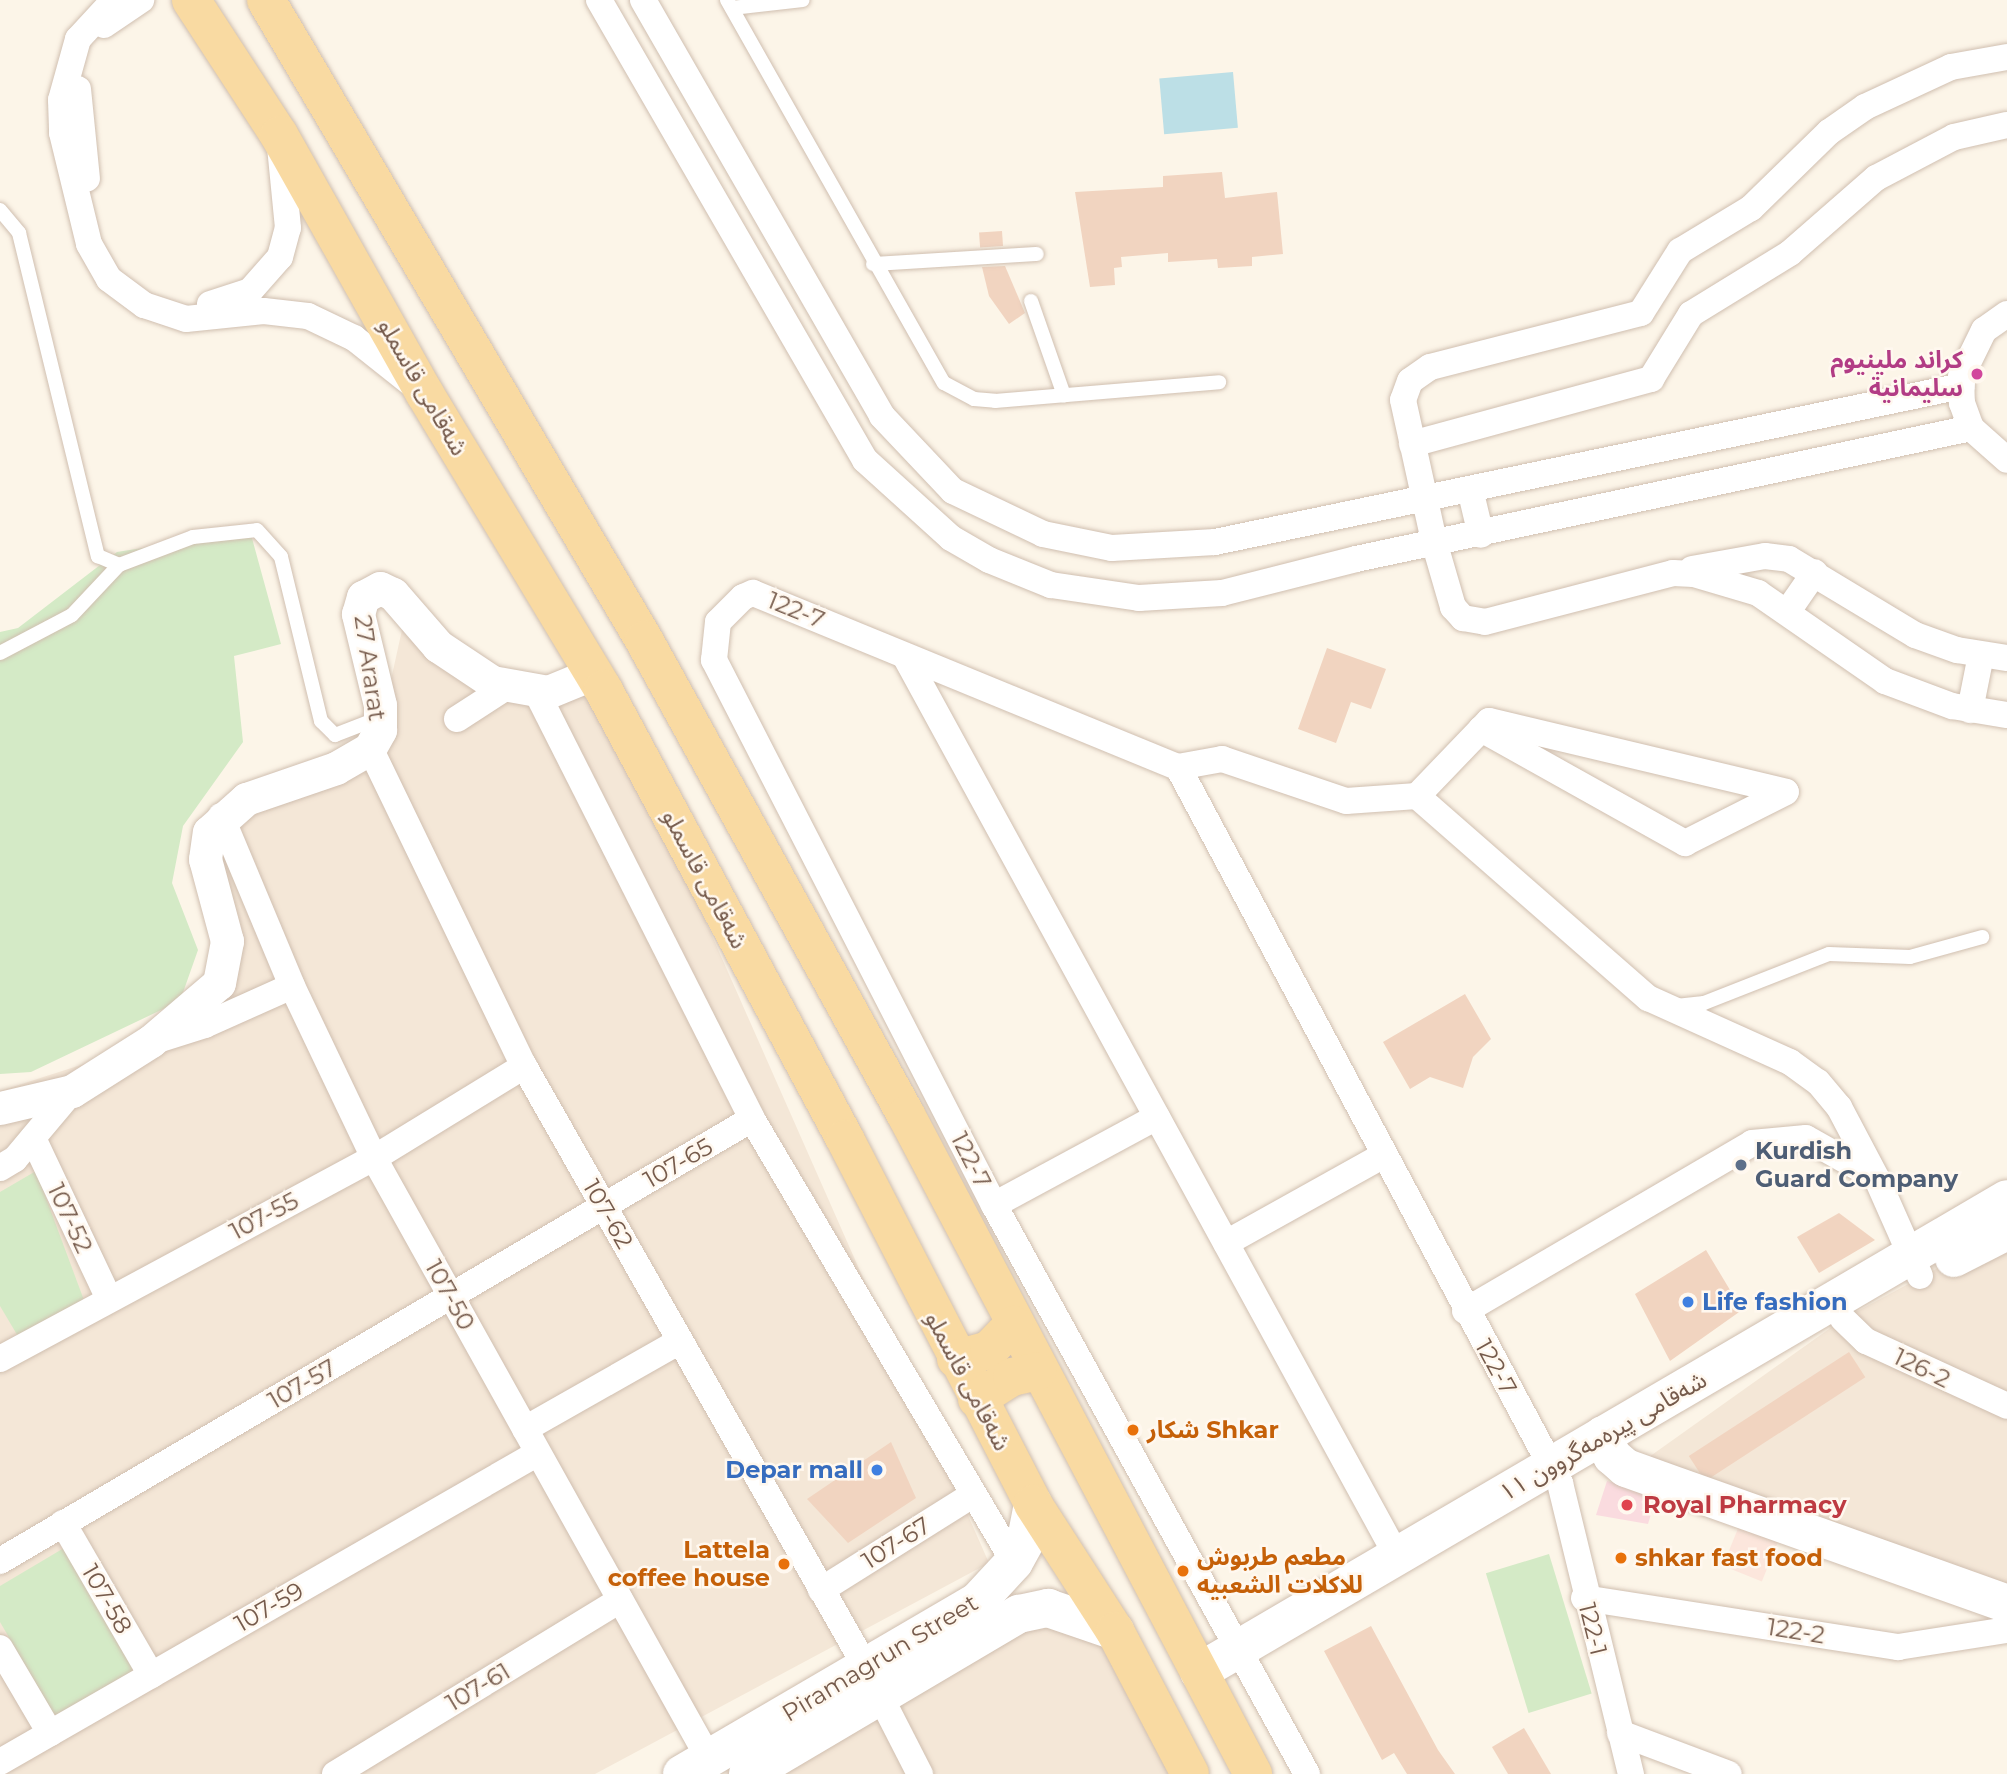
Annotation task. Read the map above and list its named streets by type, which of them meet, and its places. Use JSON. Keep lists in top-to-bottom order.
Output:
{
  "streets": {
    "main road": ["شەقامی قاسملو", "شەقامی پیرەمەگروون ١١", "Piramagrun Street"],
    "street": [
      "122-7",
      "27 Ararat",
      "107-65",
      "107-62",
      "107-55",
      "107-52",
      "107-50",
      "126-2",
      "107-57",
      "107-67",
      "107-58",
      "107-59",
      "122-1",
      "122-2",
      "107-61"
    ]
  },
  "crossings": [
    ["شەقامی قاسملو", "Piramagrun Street"],
    ["122-7", "شەقامی پیرەمەگروون ١١"],
    ["122-7", "122-1"],
    ["27 Ararat", "107-62"],
    ["27 Ararat", "107-50"],
    ["107-65", "107-62"],
    ["107-65", "107-57"],
    ["107-62", "107-55"],
    ["107-62", "107-57"],
    ["107-62", "107-67"],
    ["107-62", "Piramagrun Street"],
    ["107-55", "107-52"],
    ["107-55", "107-50"],
    ["107-50", "107-57"],
    ["107-50", "107-59"],
    ["107-50", "Piramagrun Street"],
    ["107-50", "107-61"],
    ["126-2", "شەقامی پیرەمەگروون ١١"],
    ["107-57", "107-58"],
    ["شەقامی پیرەمەگروون ١١", "122-1"],
    ["107-58", "107-59"],
    ["122-1", "122-2"]
  ],
  "places": [
    "كراند ملينيوم سليمانية",
    "Kurdish Guard Company",
    "Life fashion",
    "شکار Shkar",
    "Depar mall",
    "Royal Pharmacy",
    "shkar fast food",
    "Lattela coffee house",
    "مطعم طربوش للاكلات الشعبيه"
  ]
}
